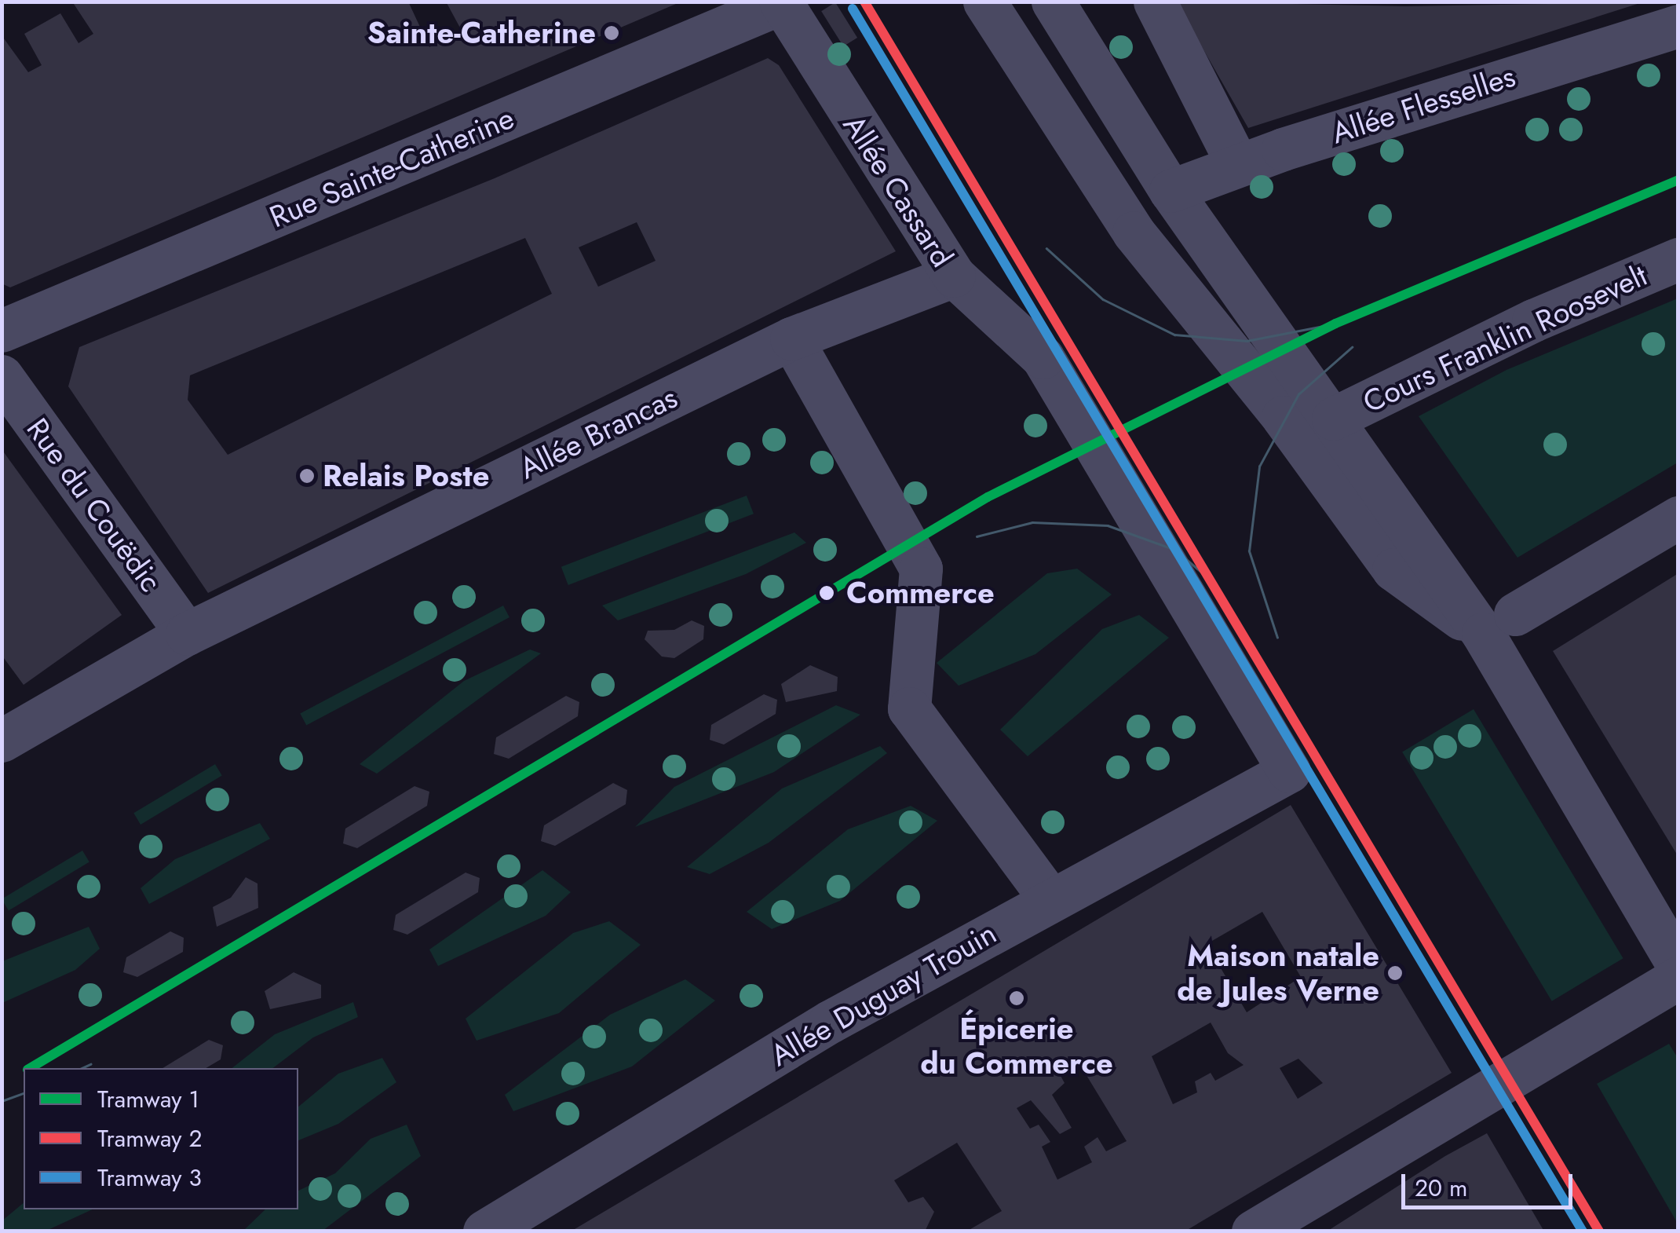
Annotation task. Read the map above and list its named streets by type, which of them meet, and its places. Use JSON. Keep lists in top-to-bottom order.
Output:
{
  "streets": {
    "street": [
      "Allée Flesselles",
      "Rue Sainte-Catherine",
      "Allée Cassard",
      "Cours Franklin Roosevelt",
      "Allée Brancas",
      "Rue du Couëdic",
      "Allée Duguay Trouin"
    ]
  },
  "crossings": [
    ["Rue Sainte-Catherine", "Allée Cassard"],
    ["Allée Cassard", "Allée Brancas"],
    ["Allée Cassard", "Allée Duguay Trouin"],
    ["Allée Brancas", "Rue du Couëdic"]
  ],
  "places": [
    "Sainte-Catherine",
    "Relais Poste",
    "Commerce",
    "Maison natale de Jules Verne",
    "Épicerie du Commerce"
  ],
  "lines": ["tram line 2", "tram line 3", "tram line 1"],
  "legend": ["Tramway 1", "Tramway 2", "Tramway 3"],
  "scale_bar": "20 m"
}
